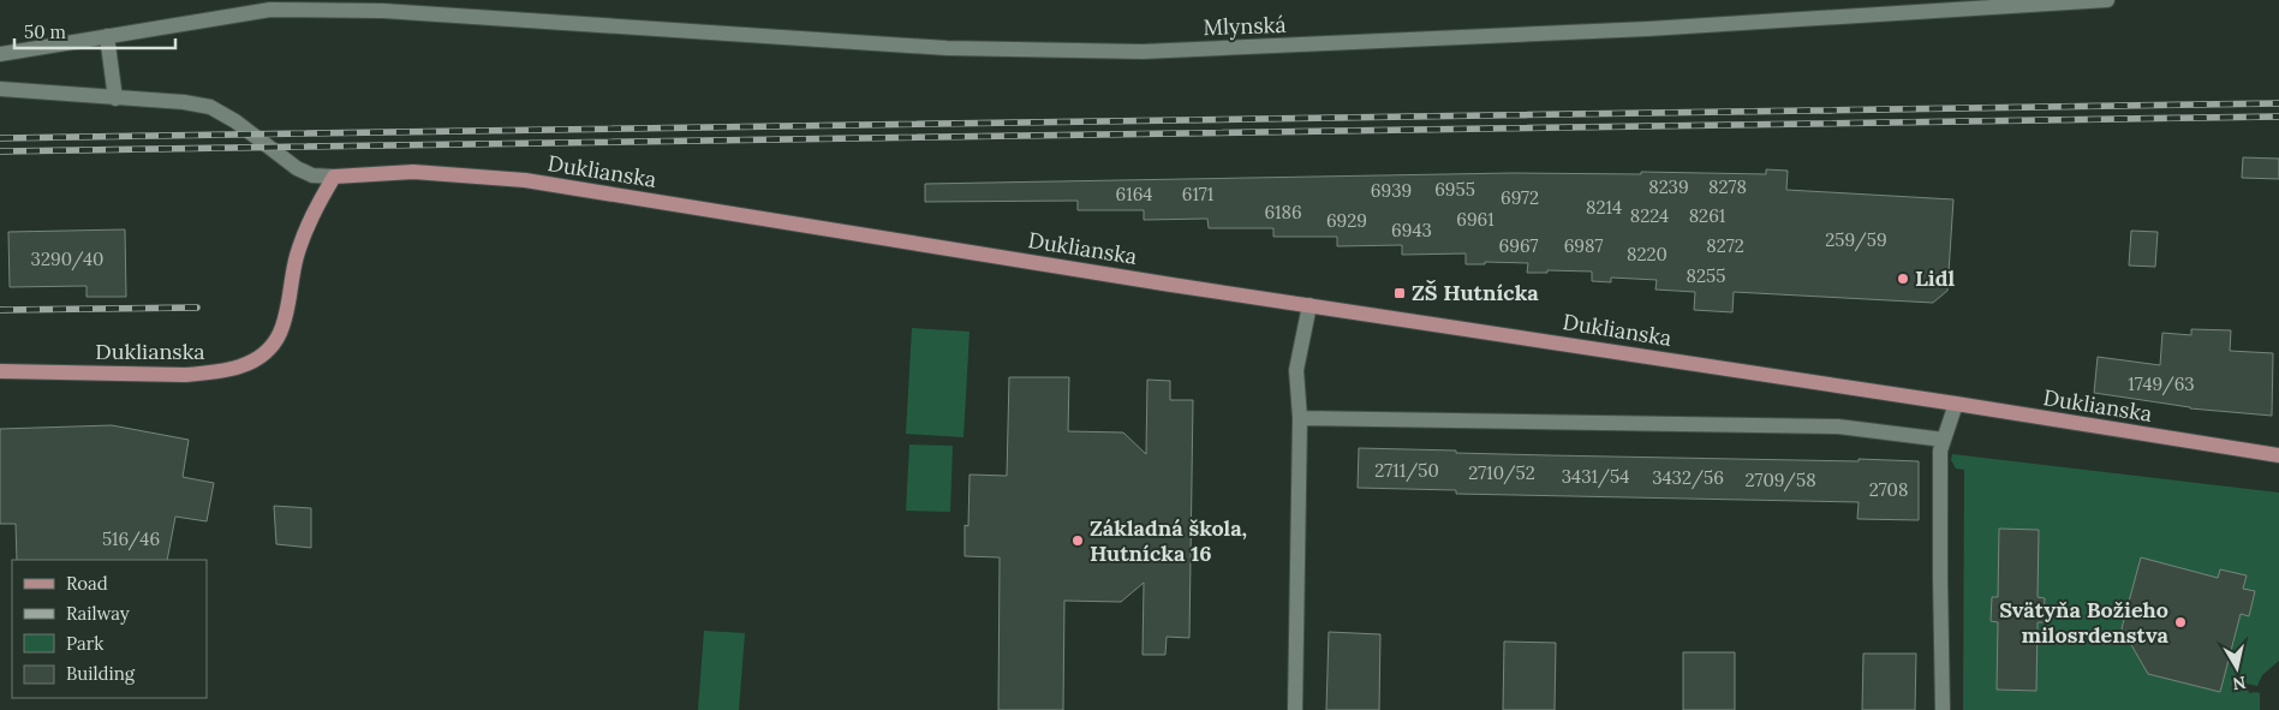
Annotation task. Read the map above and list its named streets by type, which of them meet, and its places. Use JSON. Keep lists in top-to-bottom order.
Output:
{
  "streets": {
    "main road": ["Duklianska"],
    "street": ["Mlynská"]
  },
  "places": {
    "other": ["Lidl", "Základná škola, Hutnícka 16", "Svätyňa Božieho milosrdenstva"],
    "transit": ["ZŠ Hutnícka"]
  },
  "house_numbers": [
    "8239",
    "8278",
    "6955",
    "6939",
    "6164",
    "6171",
    "6972",
    "8214",
    "6186",
    "8224",
    "8261",
    "6961",
    "6929",
    "6943",
    "259/59",
    "6967",
    "6987",
    "8272",
    "8220",
    "3290/40",
    "8255",
    "1749/63",
    "2711/50",
    "2710/52",
    "3431/54",
    "3432/56",
    "2709/58",
    "2708",
    "516/46"
  ],
  "legend": [
    "Road",
    "Railway",
    "Park",
    "Building"
  ],
  "scale_bar": "50 m",
  "north": "bottom"
}
